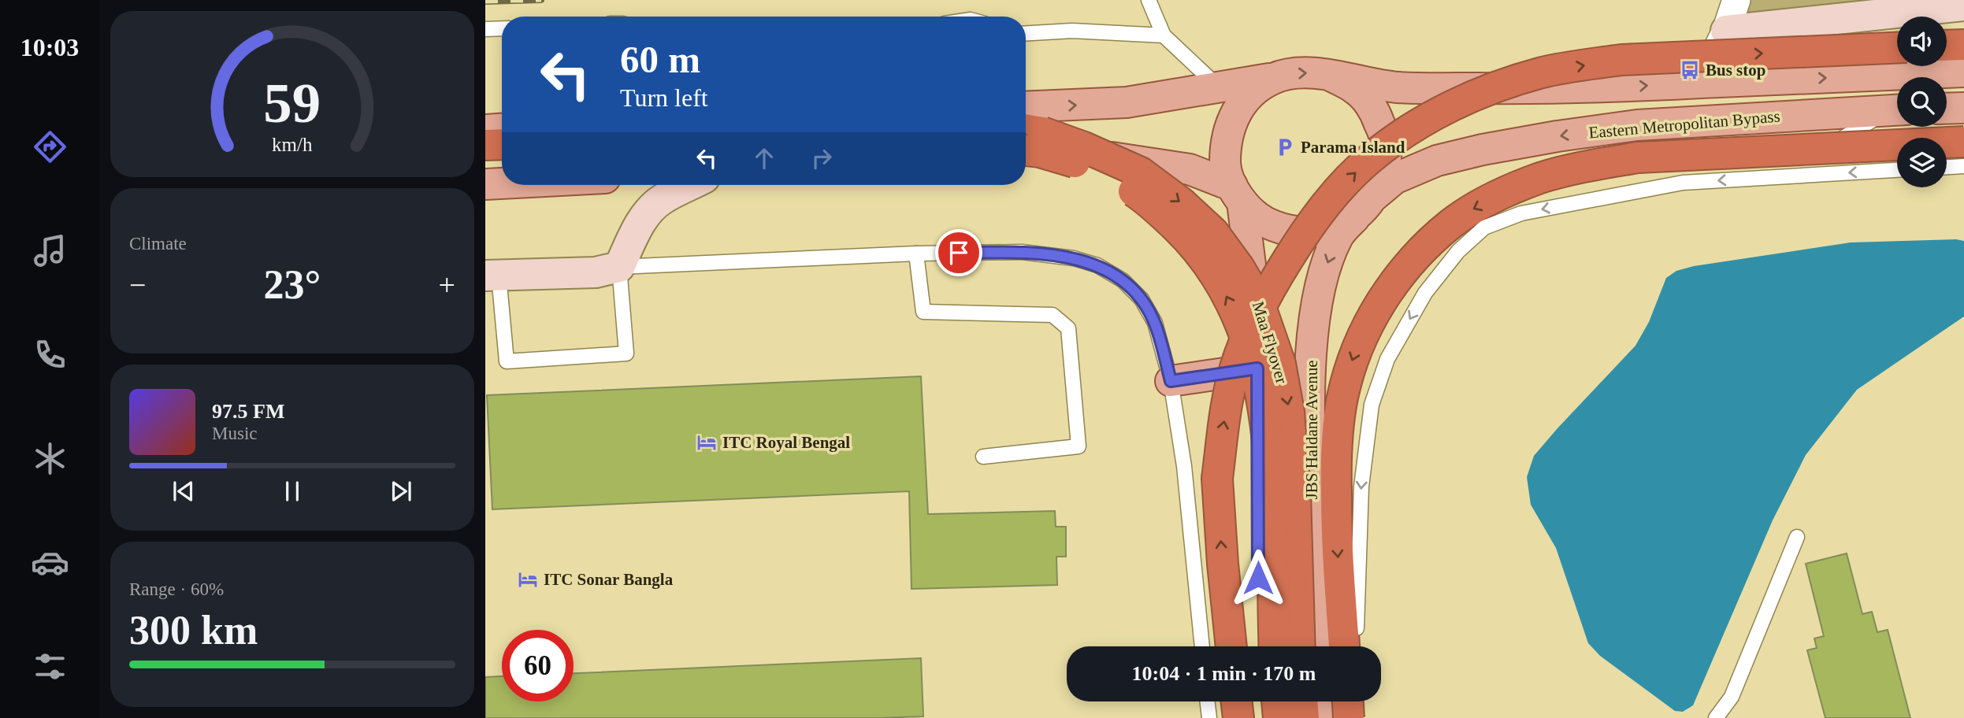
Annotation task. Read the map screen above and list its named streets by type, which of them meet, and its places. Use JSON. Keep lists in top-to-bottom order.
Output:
{
  "streets": {
    "highway": ["Maa Flyover"],
    "main road": ["Eastern Metropolitan Bypass", "JBS Haldane Avenue"]
  },
  "crossings": [
    ["Eastern Metropolitan Bypass", "JBS Haldane Avenue"]
  ],
  "places": {
    "bus stop": ["Bus stop"],
    "parking": ["Parama Island"],
    "hotel": ["ITC Royal Bengal", "ITC Sonar Bangla"]
  },
  "page": {
    "tabs": "10:03",
    "turn": ["60 m", "Turn left"],
    "tile": [
      "Climate",
      ["Range · 60%", "300 km"]
    ],
    "heat": ["−", "23°", "+"],
    "song": ["97.5 FM", "Music"],
    "limit": "60",
    "trip": "10:04 · 1 min · 170 m",
    "gauge": ["59", "km/h"]
  }
}
